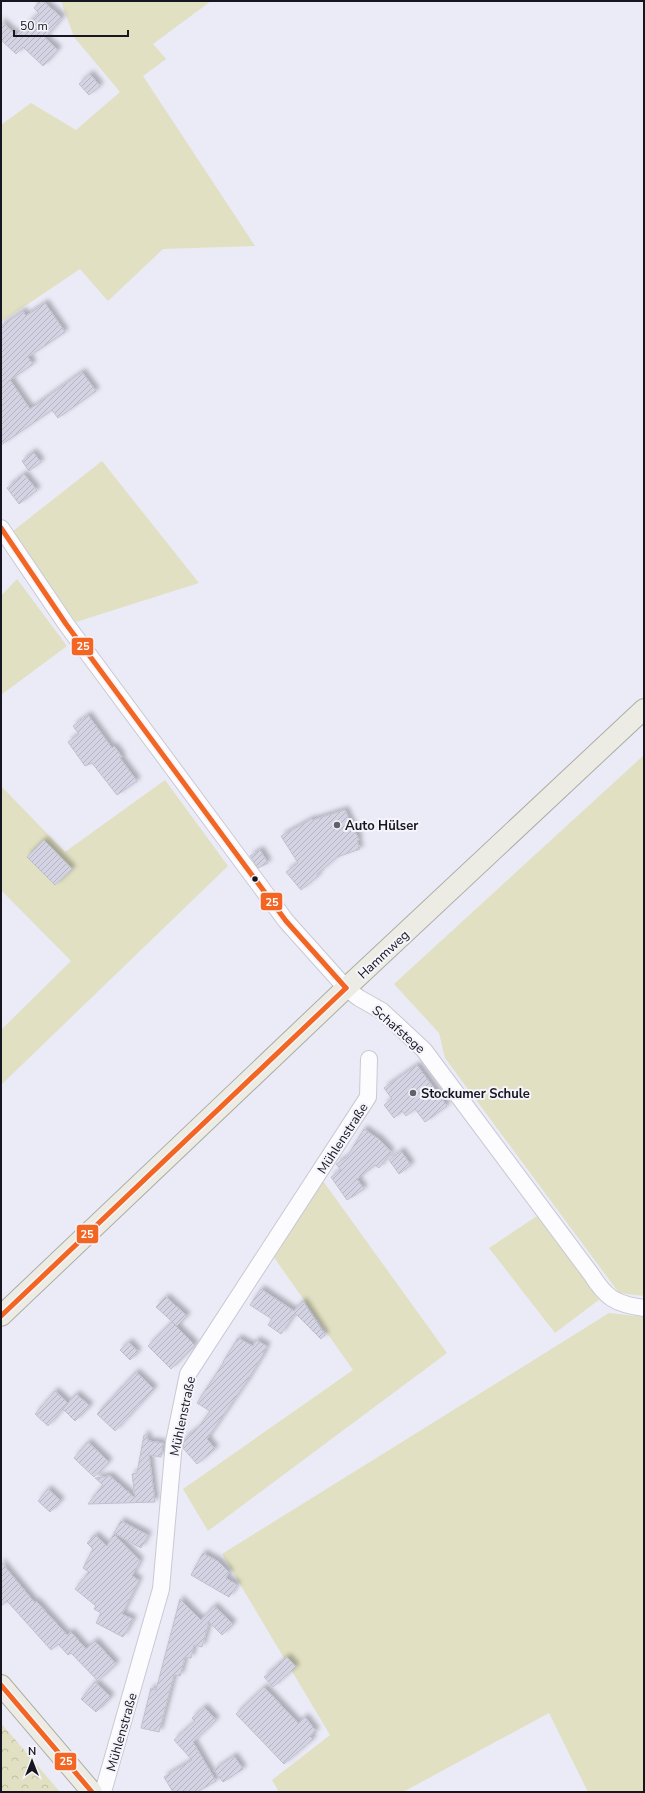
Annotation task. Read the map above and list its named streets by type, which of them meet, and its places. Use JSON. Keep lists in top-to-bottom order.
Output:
{
  "streets": {
    "main road": ["Hammweg"],
    "street": ["Schafstege", "Mühlenstraße"]
  },
  "crossings": [
    ["Hammweg", "Schafstege"]
  ],
  "places": ["Auto Hülser", "Stockumer Schule"],
  "lines": ["transit line 25"],
  "scale_bar": "50 m",
  "north": "top"
}
